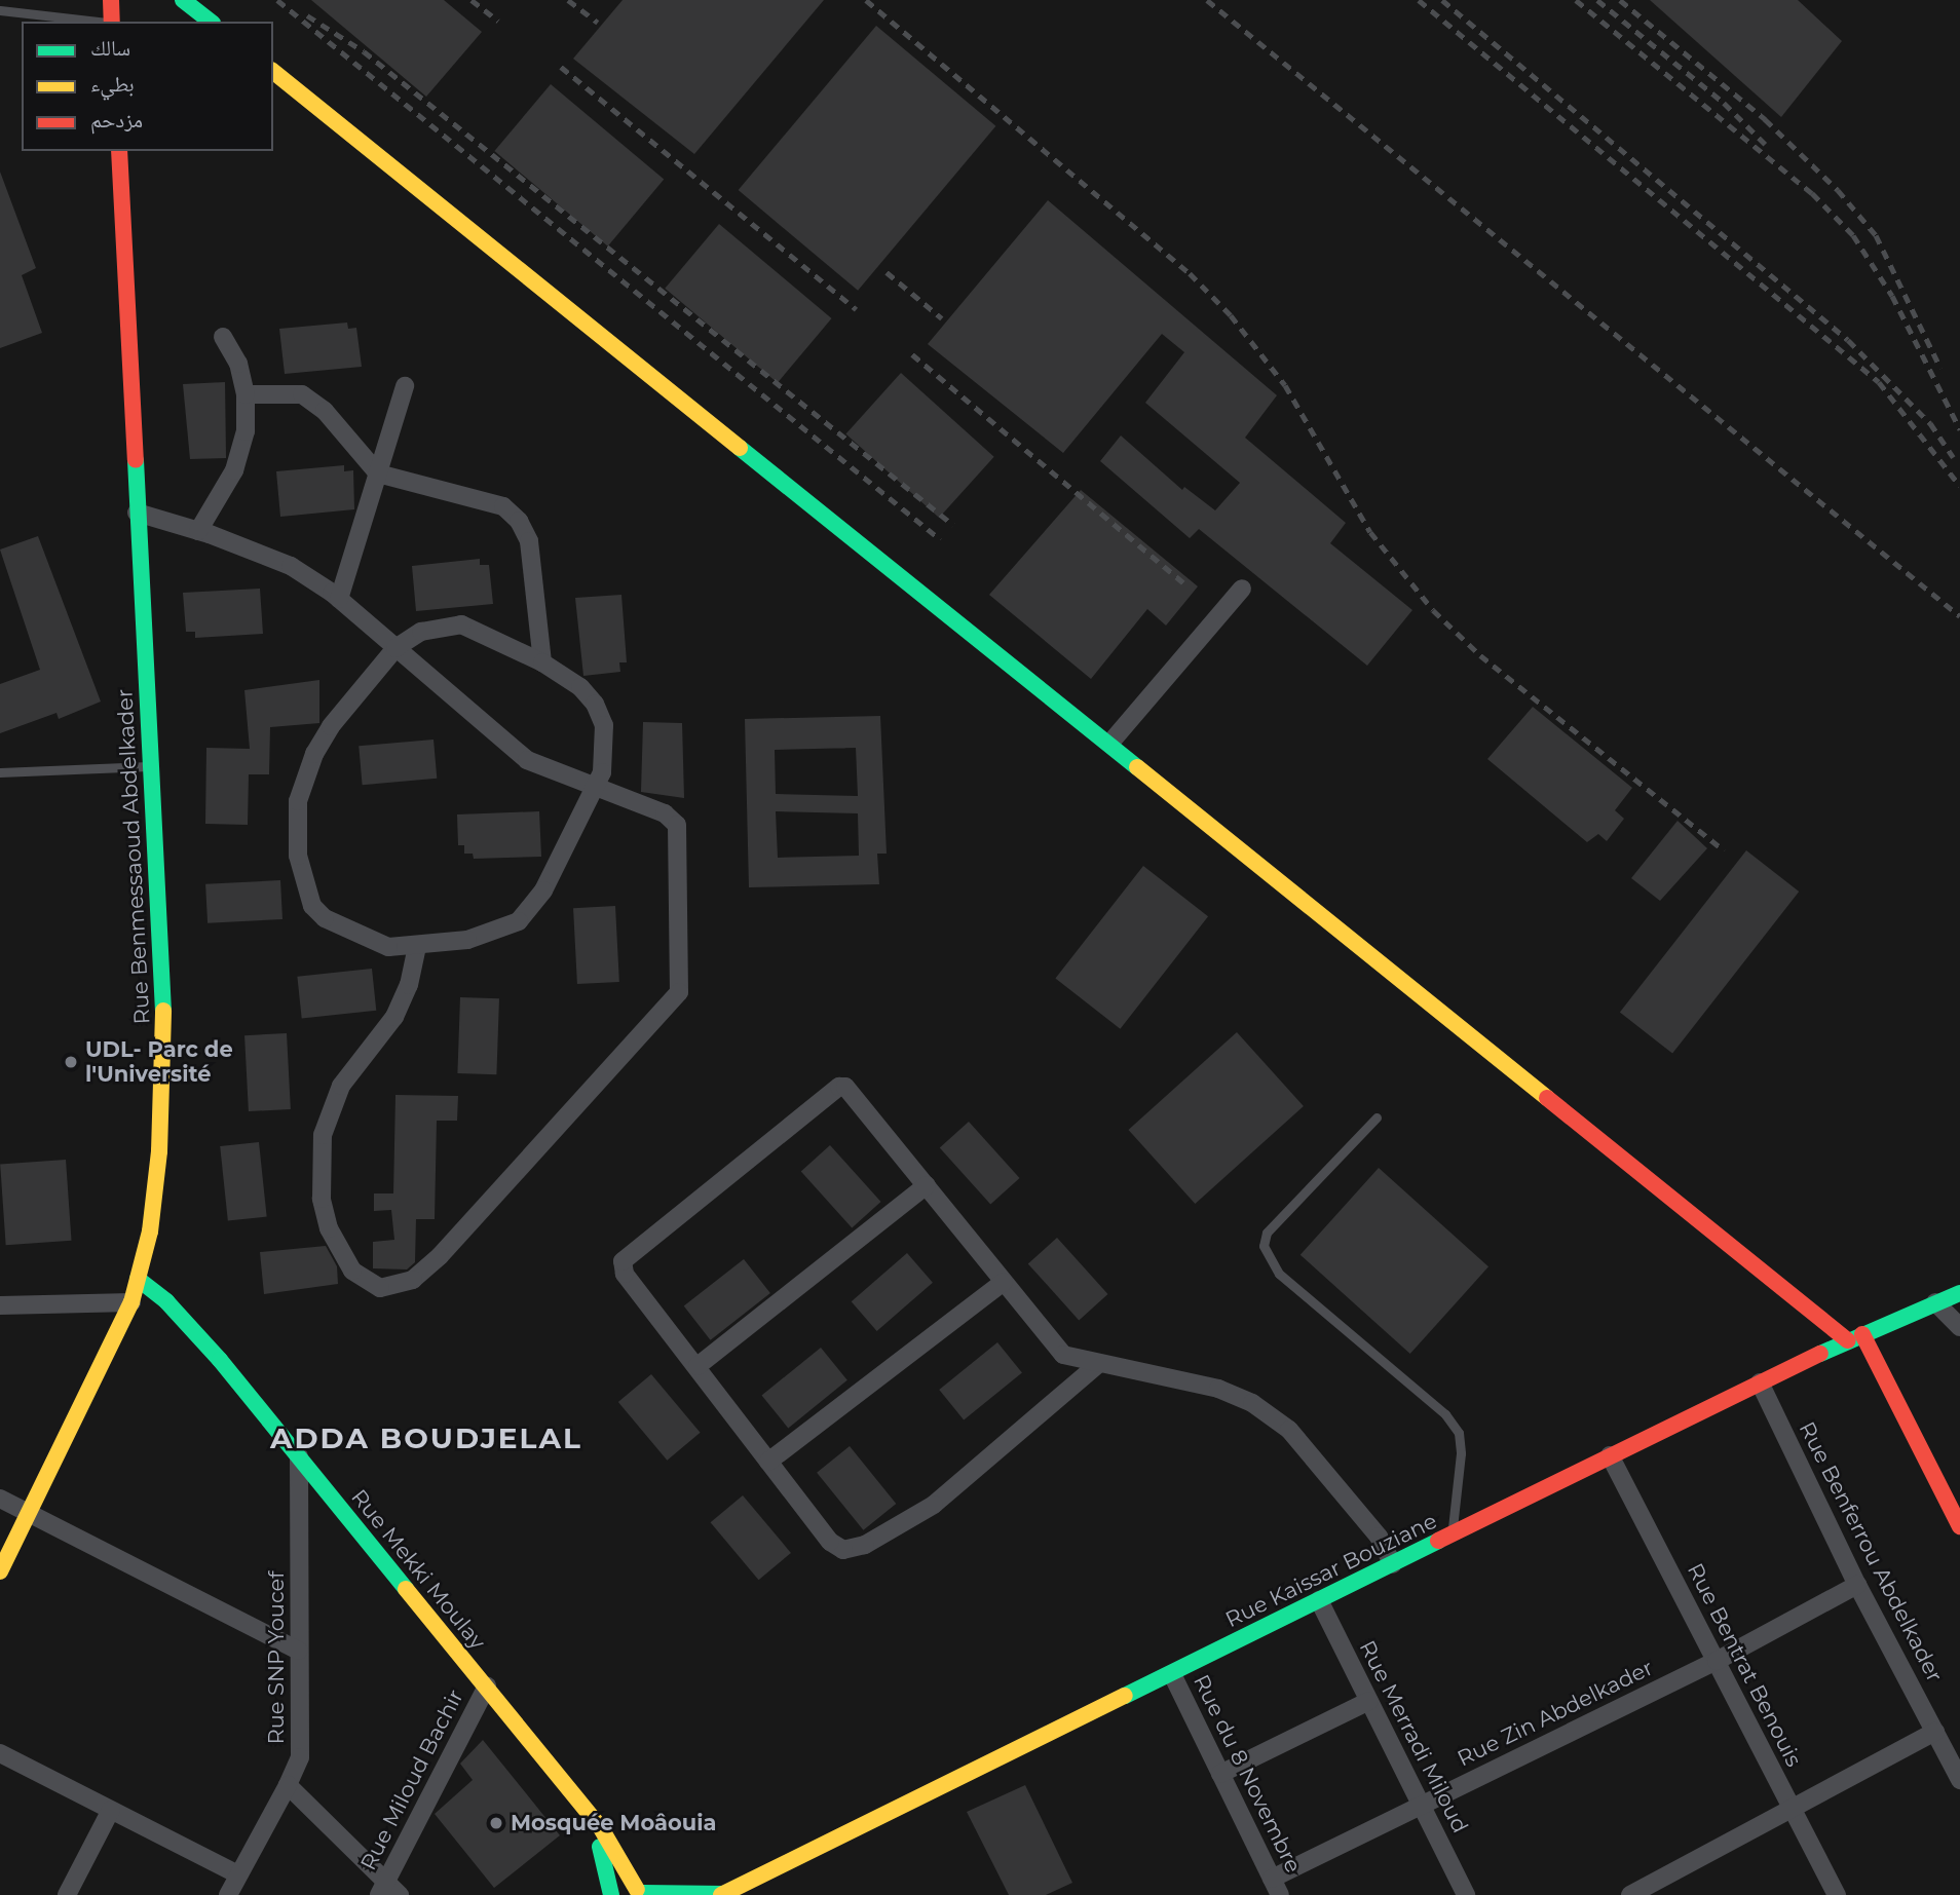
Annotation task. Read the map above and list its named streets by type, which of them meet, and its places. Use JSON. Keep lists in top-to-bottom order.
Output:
{
  "streets": {
    "street": [
      "Rue Benmessaoud Abdelkader",
      "Rue Benferrou Abdelkader",
      "Rue Mekki Moulay",
      "Rue Kaissar Bouziane",
      "Rue SNP Youcef",
      "Rue Bentrat Benouis",
      "Rue Zin Abdelkader",
      "Rue Merradi Miloud",
      "Rue du 8 Novembre",
      "Rue Miloud Bachir"
    ]
  },
  "crossings": [
    ["Rue Benmessaoud Abdelkader", "Rue Mekki Moulay"],
    ["Rue Benferrou Abdelkader", "Rue Kaissar Bouziane"],
    ["Rue Benferrou Abdelkader", "Rue Zin Abdelkader"],
    ["Rue Mekki Moulay", "Rue SNP Youcef"],
    ["Rue Mekki Moulay", "Rue Miloud Bachir"],
    ["Rue Kaissar Bouziane", "Rue Bentrat Benouis"],
    ["Rue Kaissar Bouziane", "Rue Merradi Miloud"],
    ["Rue Kaissar Bouziane", "Rue du 8 Novembre"],
    ["Rue Bentrat Benouis", "Rue Zin Abdelkader"],
    ["Rue Zin Abdelkader", "Rue Merradi Miloud"],
    ["Rue Zin Abdelkader", "Rue du 8 Novembre"]
  ],
  "districts": ["ADDA BOUDJELAL"],
  "places": ["UDL- Parc de l'Université", "Mosquée Moâouia"],
  "legend": ["سالك", "بطيء", "مزدحم"]
}
